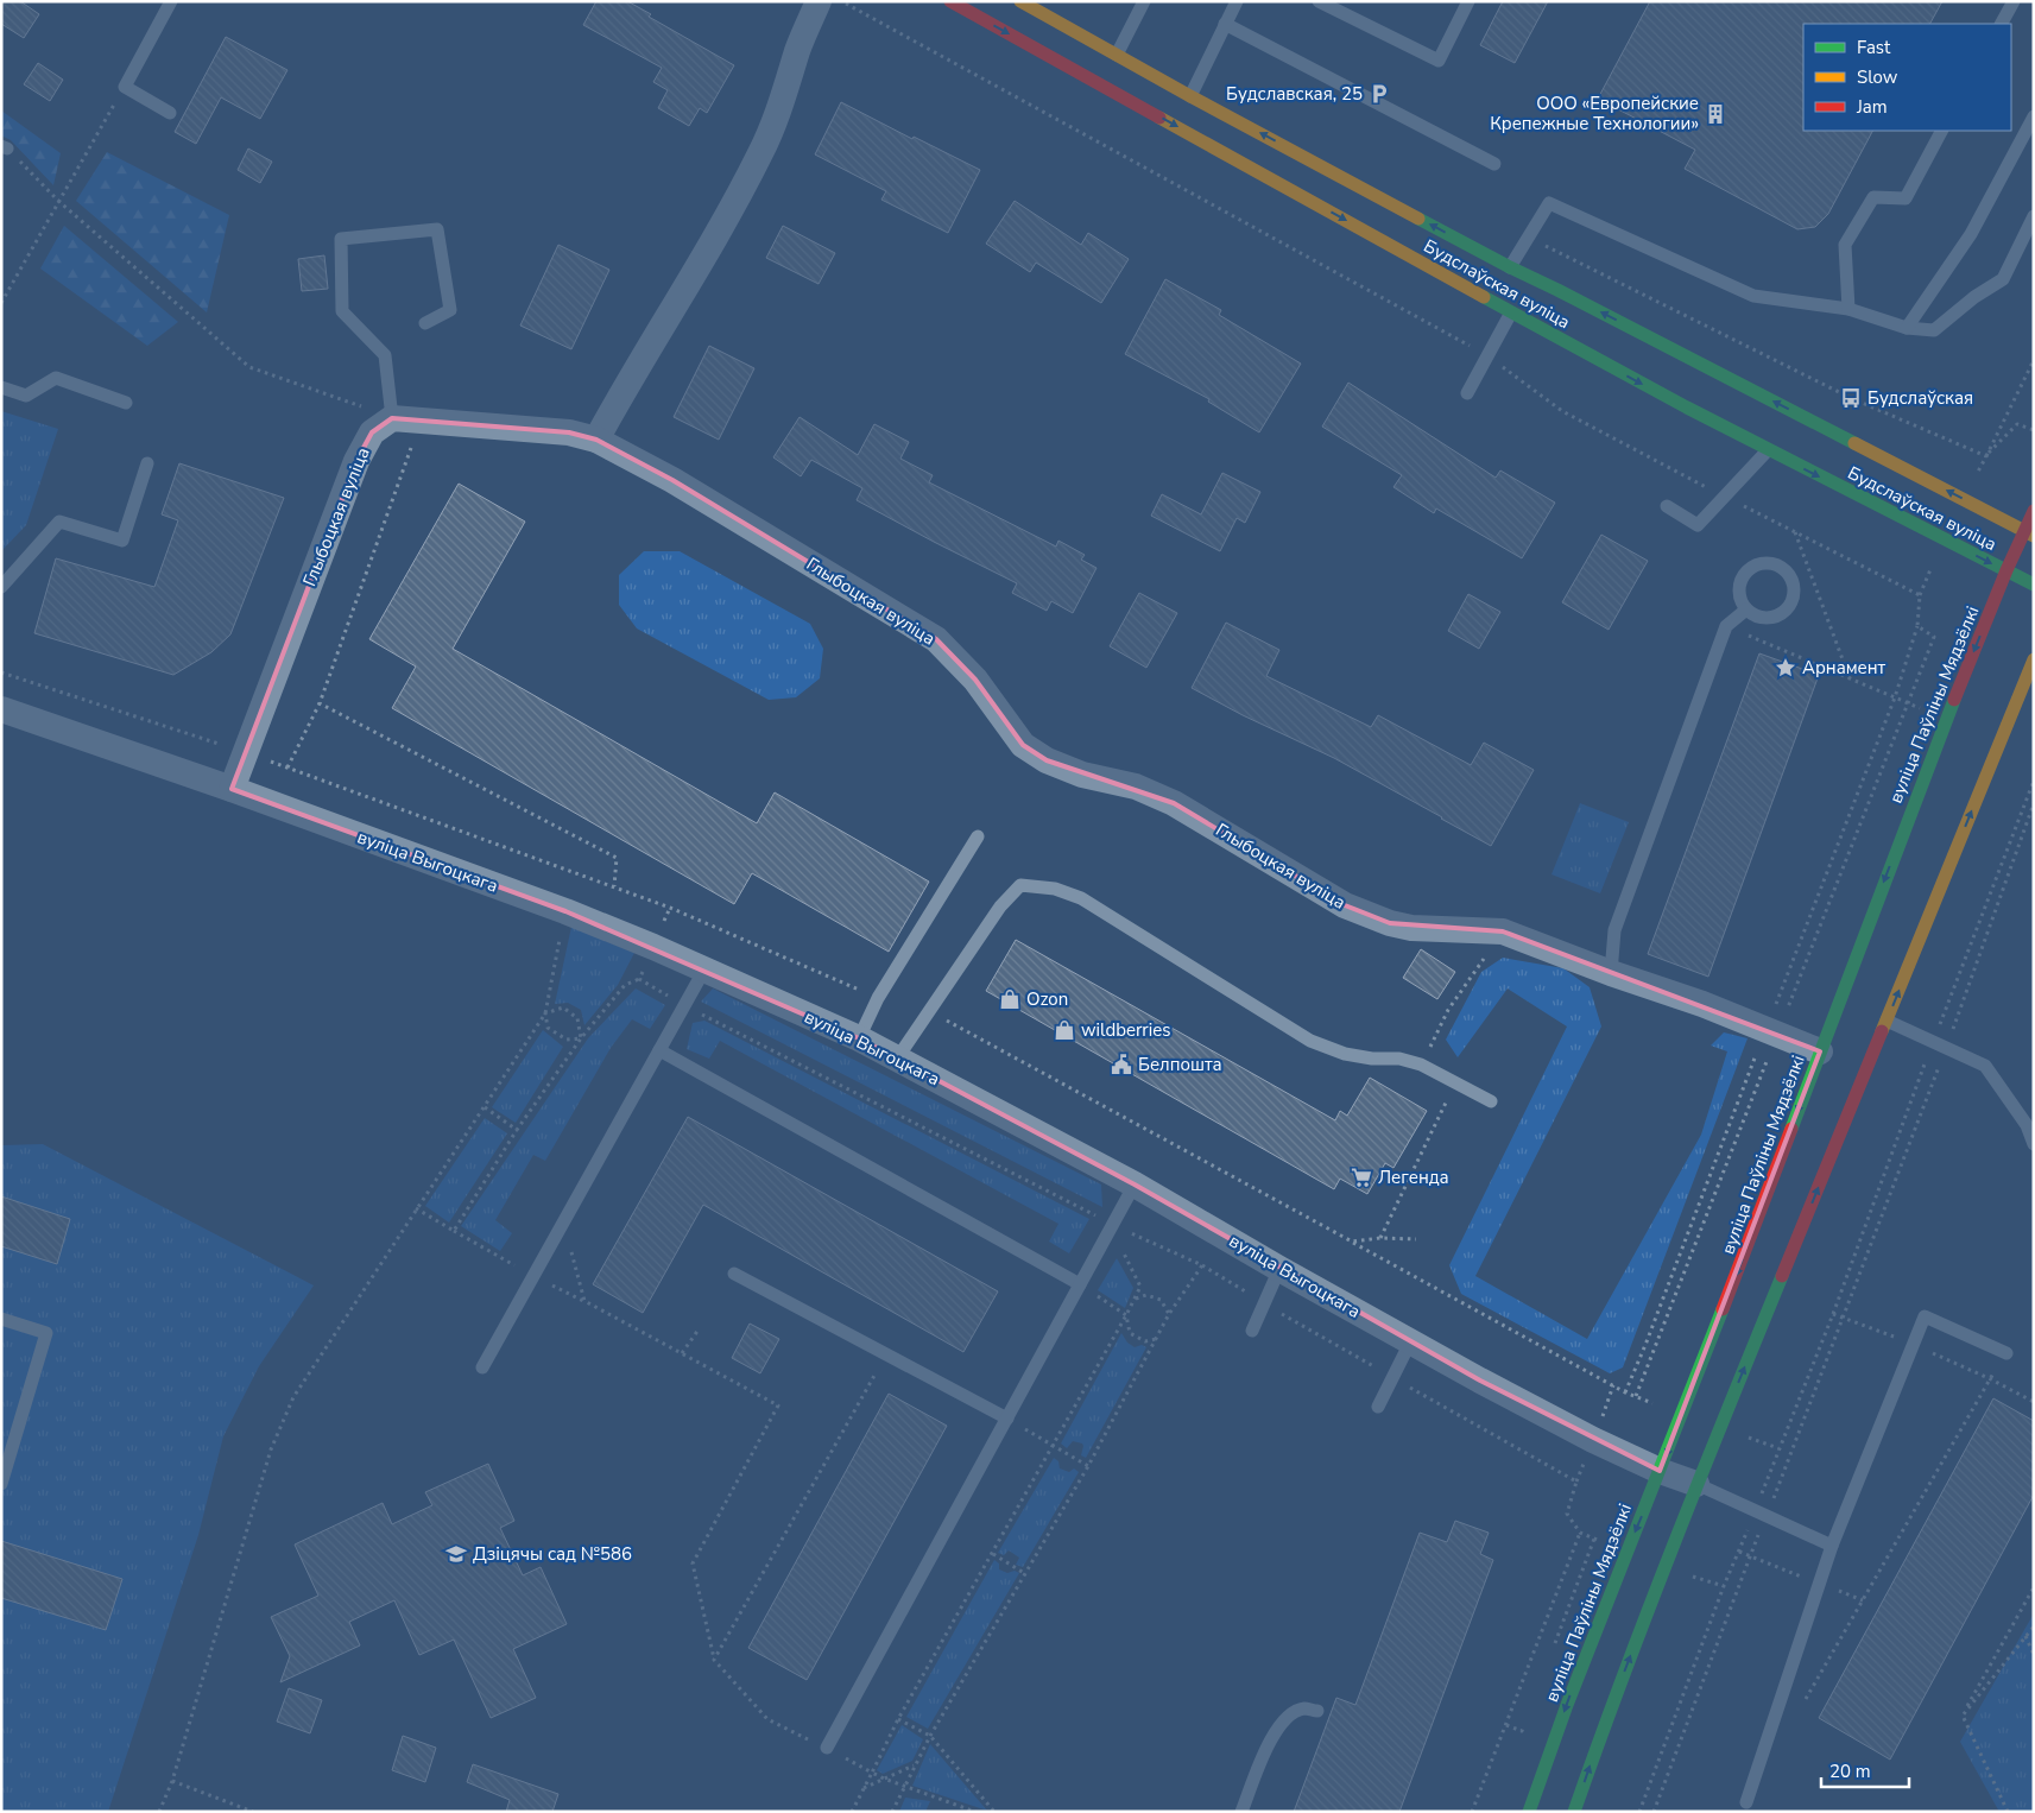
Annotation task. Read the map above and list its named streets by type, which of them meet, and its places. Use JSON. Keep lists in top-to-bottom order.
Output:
{
  "streets": {
    "street": [
      "Будслаўская вуліца",
      "Глыбоцкая вуліца",
      "вуліца Паўліны Мядзёлкі",
      "вуліца Выгоцкага"
    ]
  },
  "crossings": [
    ["Будслаўская вуліца", "вуліца Паўліны Мядзёлкі"],
    ["Глыбоцкая вуліца", "вуліца Паўліны Мядзёлкі"],
    ["Глыбоцкая вуліца", "вуліца Выгоцкага"],
    ["вуліца Паўліны Мядзёлкі", "вуліца Выгоцкага"]
  ],
  "places": {
    "parking": ["Будславская, 25"],
    "building": ["ООО «Европейские Крепежные Технологии»"],
    "bus stop": ["Будслаўская"],
    "place": ["Арнамент"],
    "shop": ["Ozon", "wildberries"],
    "public building": ["Белпошта"],
    "supermarket": ["Легенда"],
    "school or university": ["Дзіцячы сад №586"]
  },
  "legend": ["Fast", "Slow", "Jam"],
  "scale_bar": "20 m"
}
